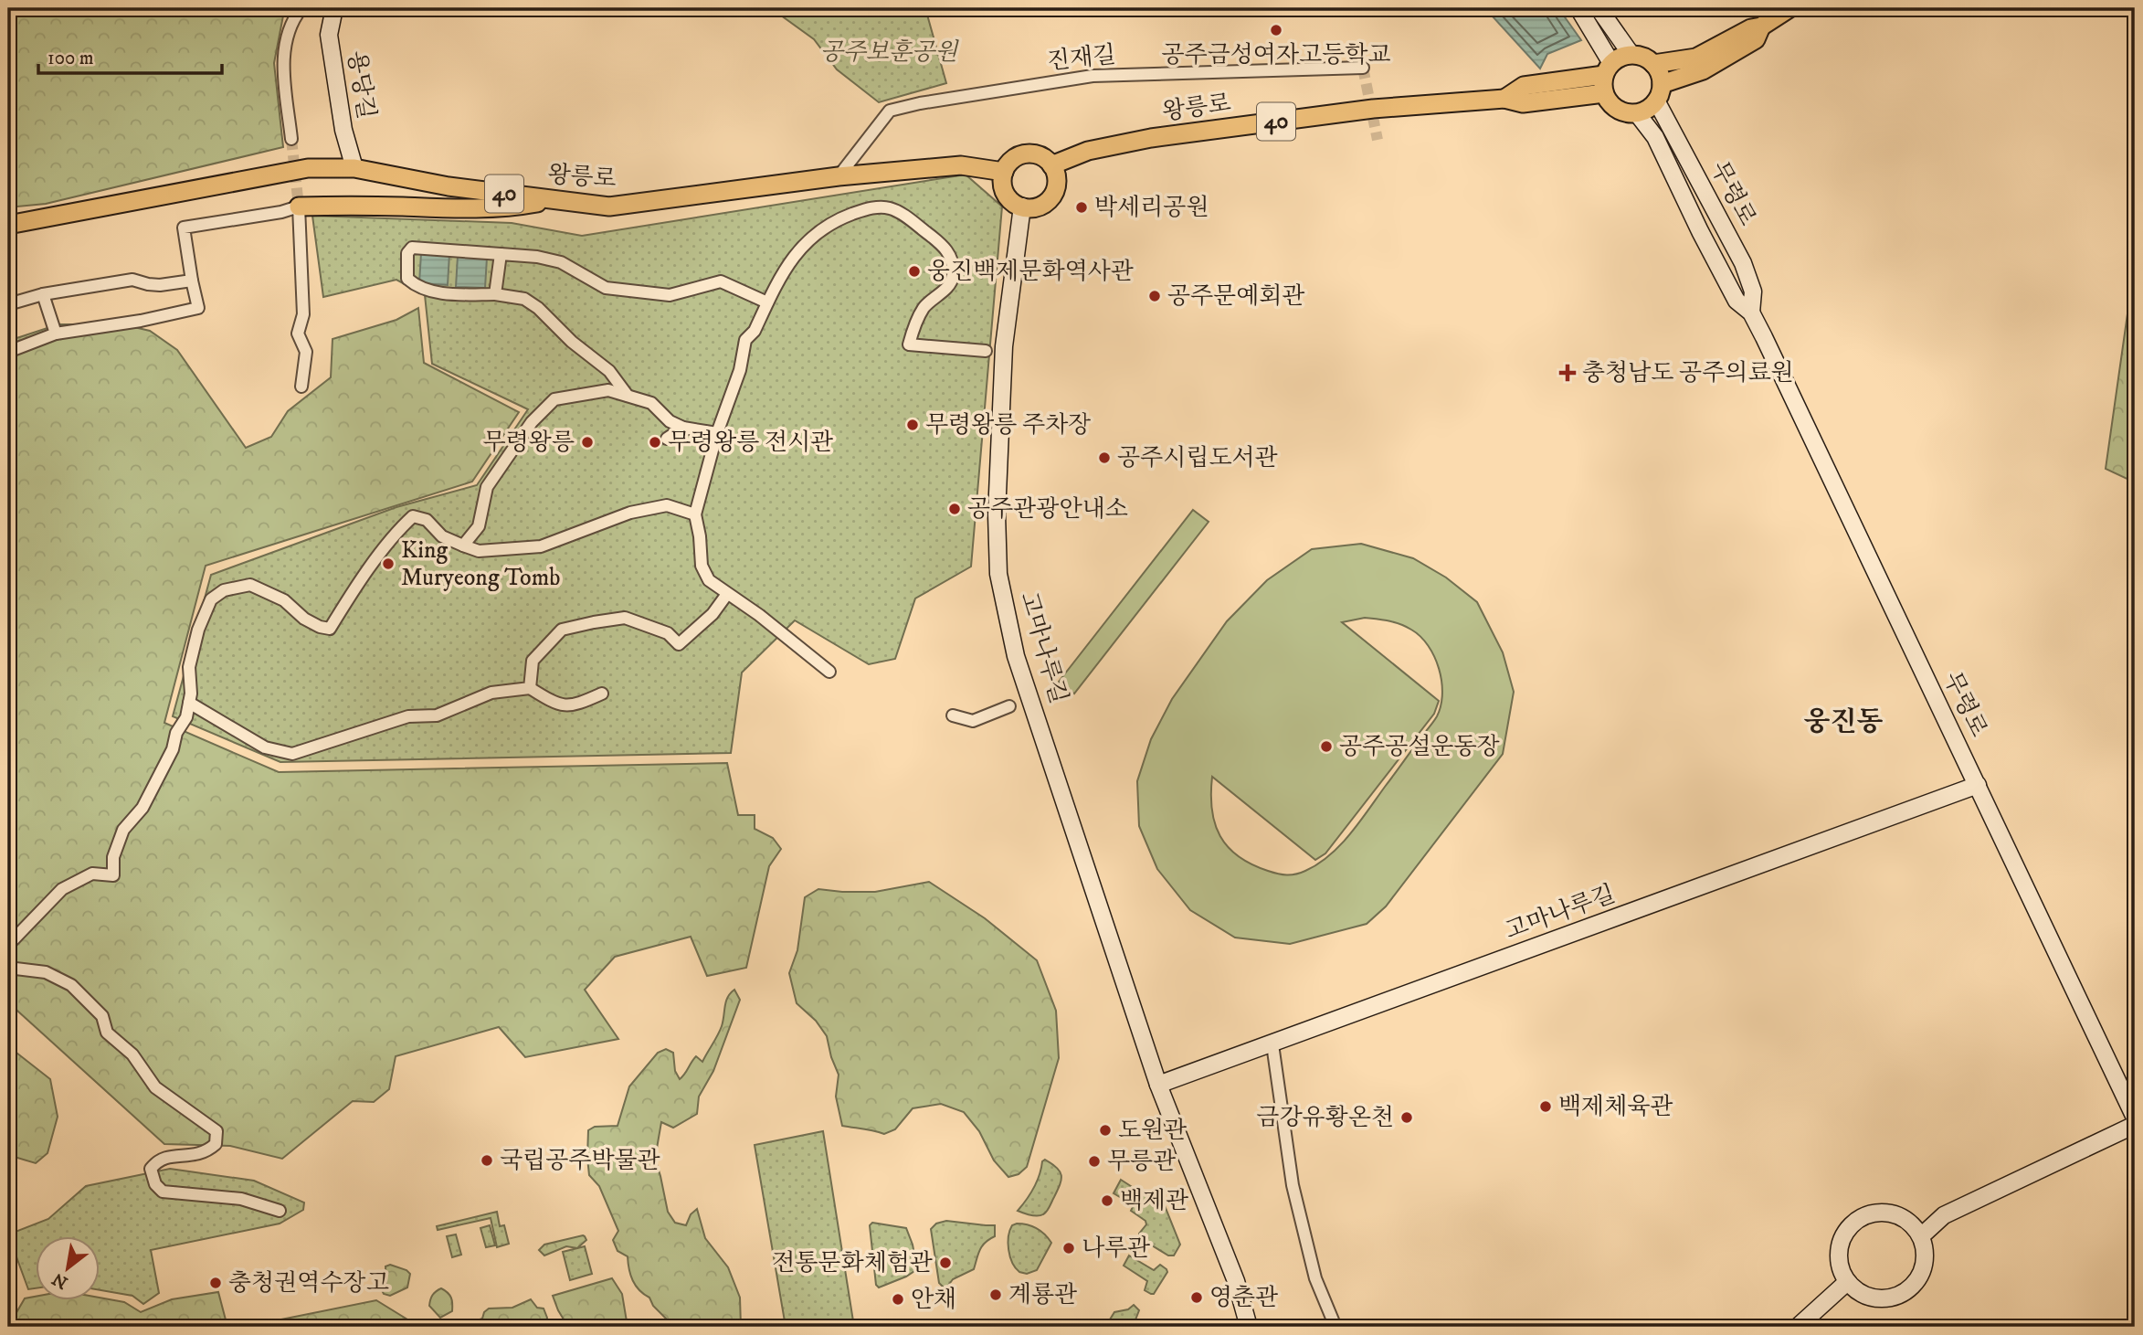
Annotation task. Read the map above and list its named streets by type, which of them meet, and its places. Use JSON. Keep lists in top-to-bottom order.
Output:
{
  "streets": {
    "main road": [
      "용당길",
      "왕릉로",
      "40",
      "무령로",
      "고마나루길"
    ],
    "street": ["진재길"]
  },
  "crossings": [
    ["진재길", "왕릉로"],
    ["용당길", "왕릉로"],
    ["왕릉로", "40"],
    ["왕릉로", "무령로"],
    ["왕릉로", "고마나루길"],
    ["40", "무령로"],
    ["무령로", "고마나루길"]
  ],
  "districts": ["웅진동"],
  "parks": ["공주보훈공원"],
  "places": {
    "other": [
      "공주금성여자고등학교",
      "박세리공원",
      "웅진백제문화역사관",
      "공주문예회관",
      "무령왕릉 주차장",
      "무령왕릉",
      "무령왕릉 전시관",
      "공주시립도서관",
      "공주관광안내소",
      "King Muryeong Tomb",
      "공주공설운동장",
      "백제체육관",
      "금강유황온천",
      "도원관",
      "국립공주박물관",
      "무릉관",
      "백제관",
      "나루관",
      "전통문화체험관",
      "충청권역수장고",
      "계룡관",
      "영춘관",
      "안채"
    ],
    "health": ["충청남도 공주의료원"]
  },
  "scale_bar": "100 m",
  "north": "bottom left"
}
